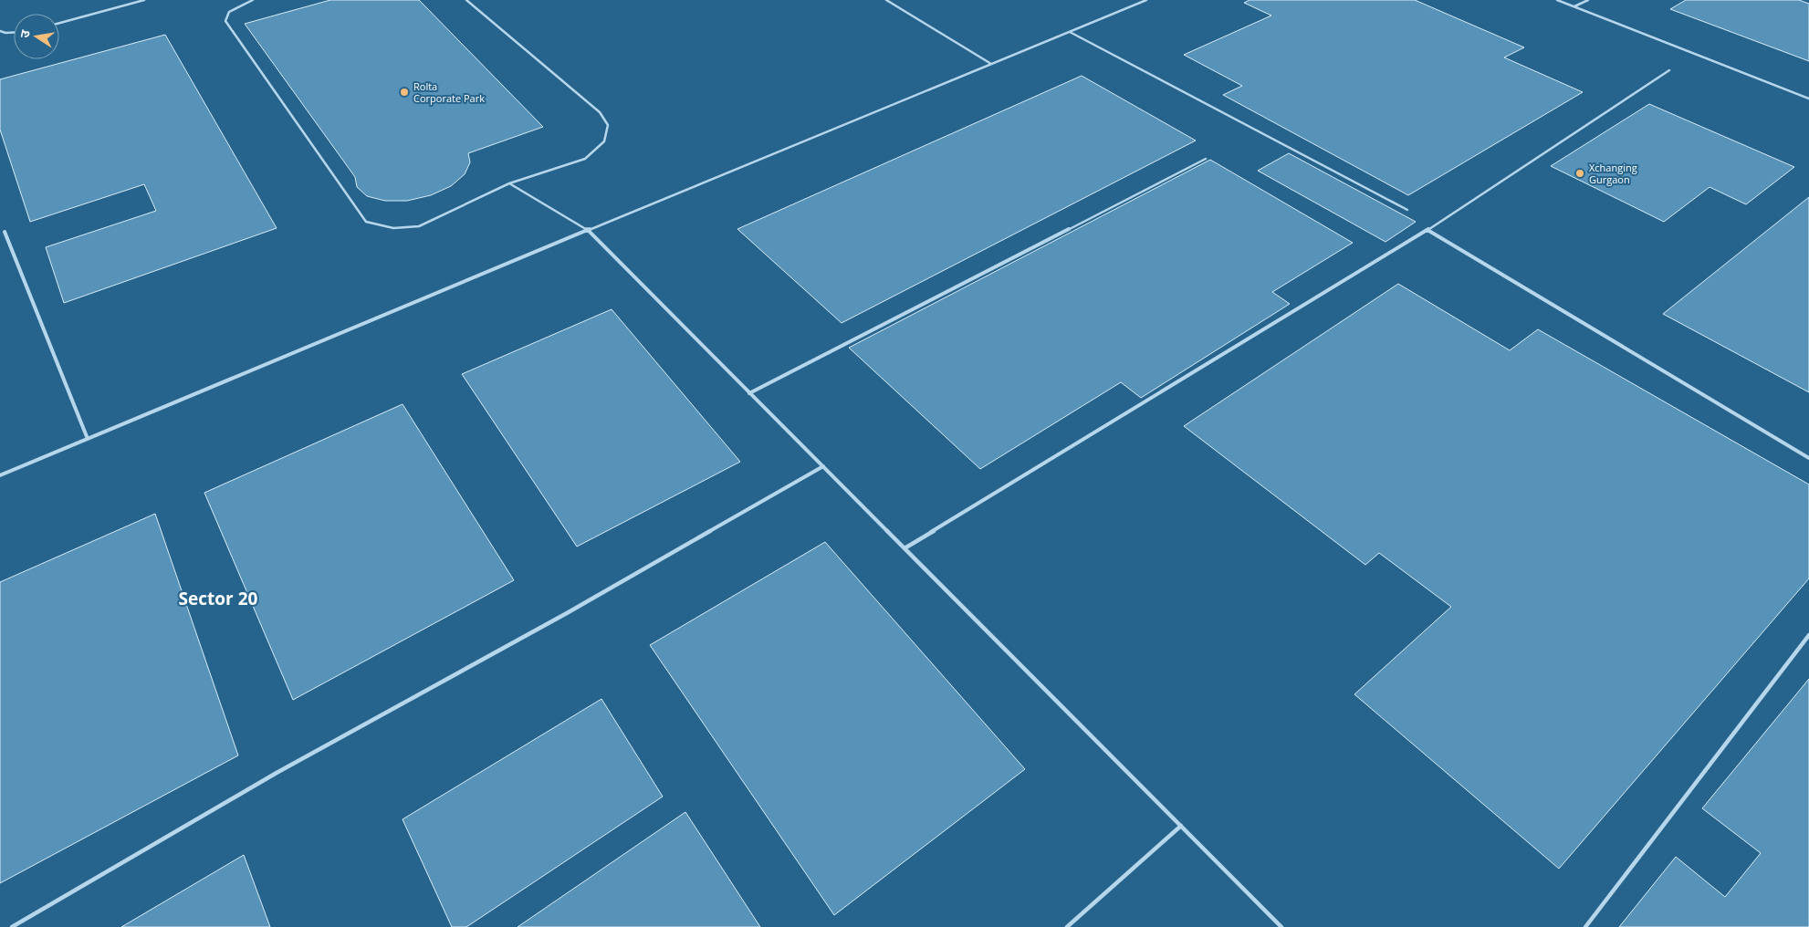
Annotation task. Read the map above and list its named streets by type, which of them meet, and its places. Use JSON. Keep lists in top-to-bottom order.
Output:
{
  "districts": ["Sector 20"],
  "places": ["Rolta Corporate Park", "Xchanging Gurgaon"],
  "north": "left"
}
